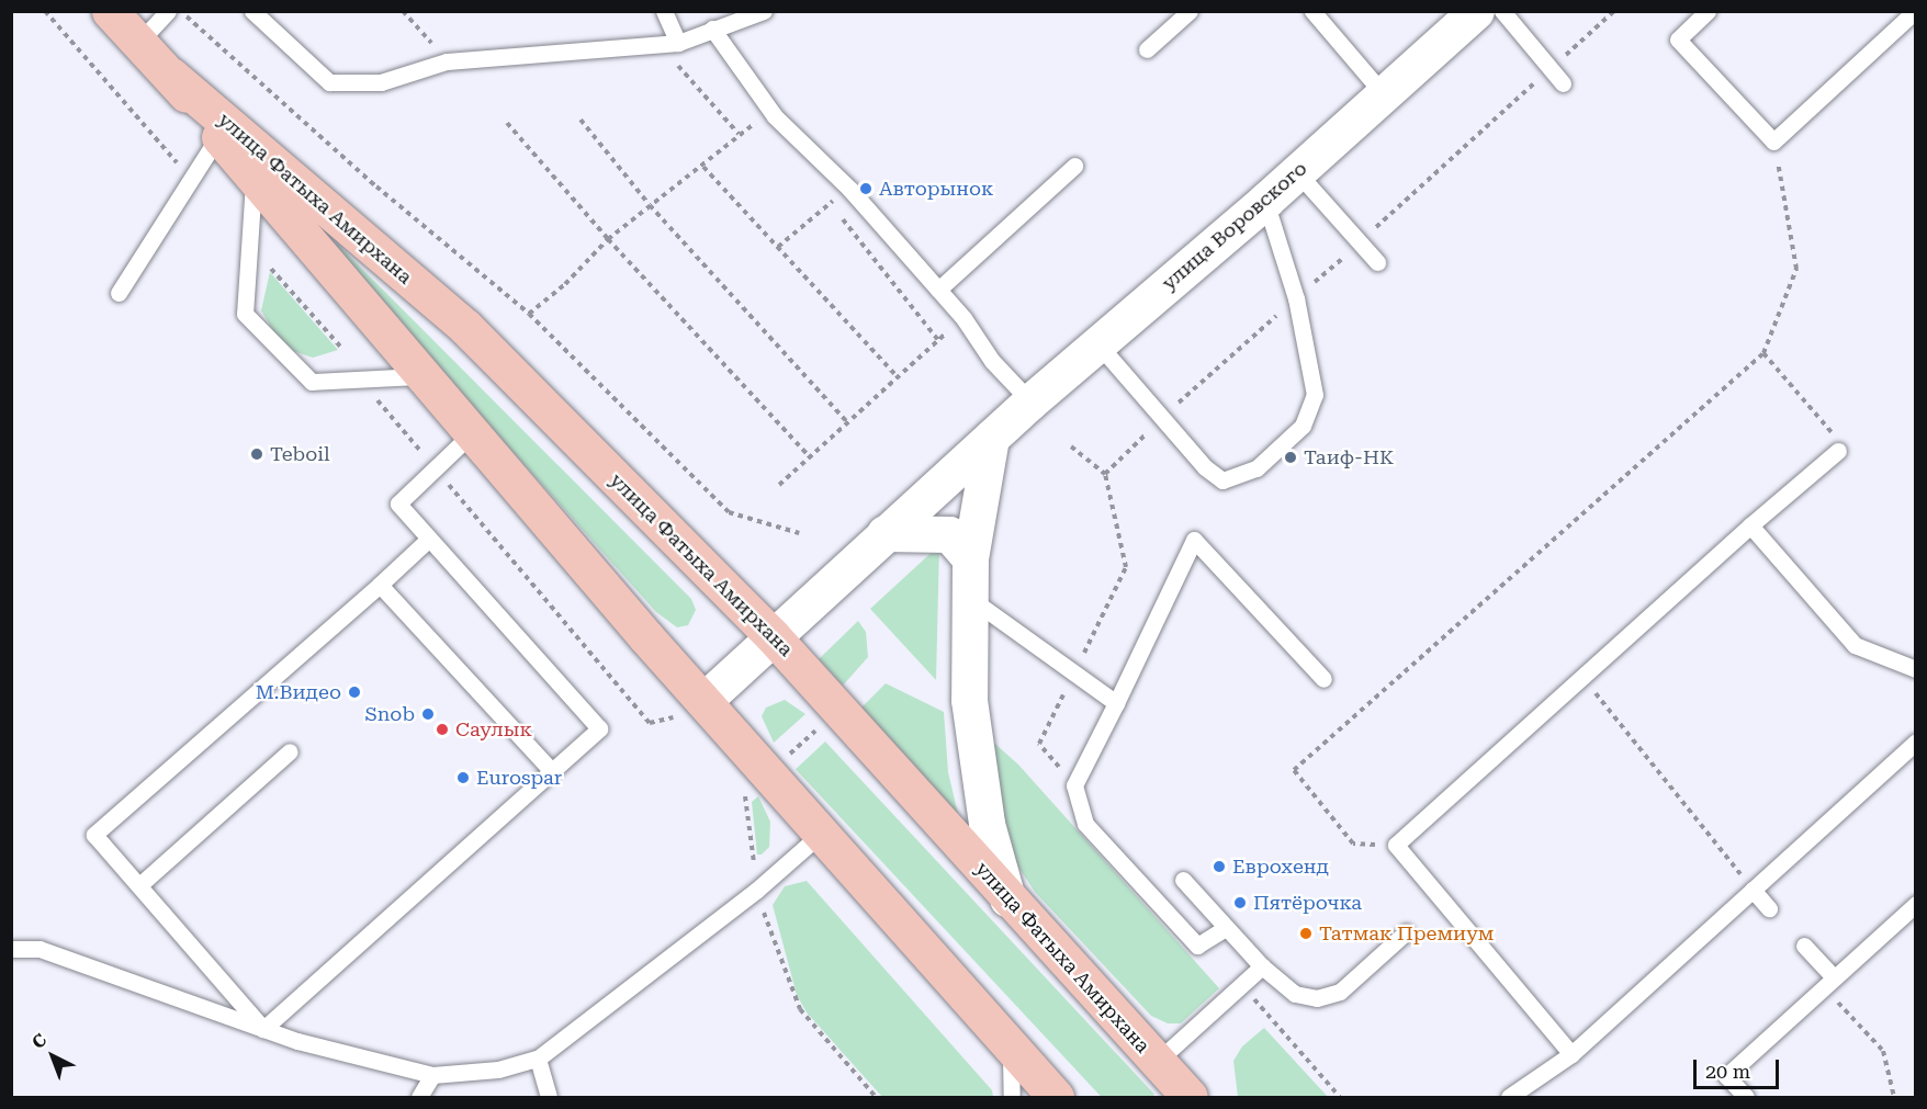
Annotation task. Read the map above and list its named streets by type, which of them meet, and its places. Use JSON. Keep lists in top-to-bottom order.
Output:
{
  "streets": {
    "main road": ["улица Фатыха Амирхана"],
    "street": ["улица Воровского"]
  },
  "crossings": [
    ["улица Фатыха Амирхана", "улица Воровского"]
  ],
  "places": [
    "Авторынок",
    "Teboil",
    "Таиф-НК",
    "М.Видео",
    "Snob",
    "Саулык",
    "Eurospar",
    "Еврохенд",
    "Пятёрочка",
    "Татмак Премиум"
  ],
  "scale_bar": "20 m",
  "north": "top left"
}
